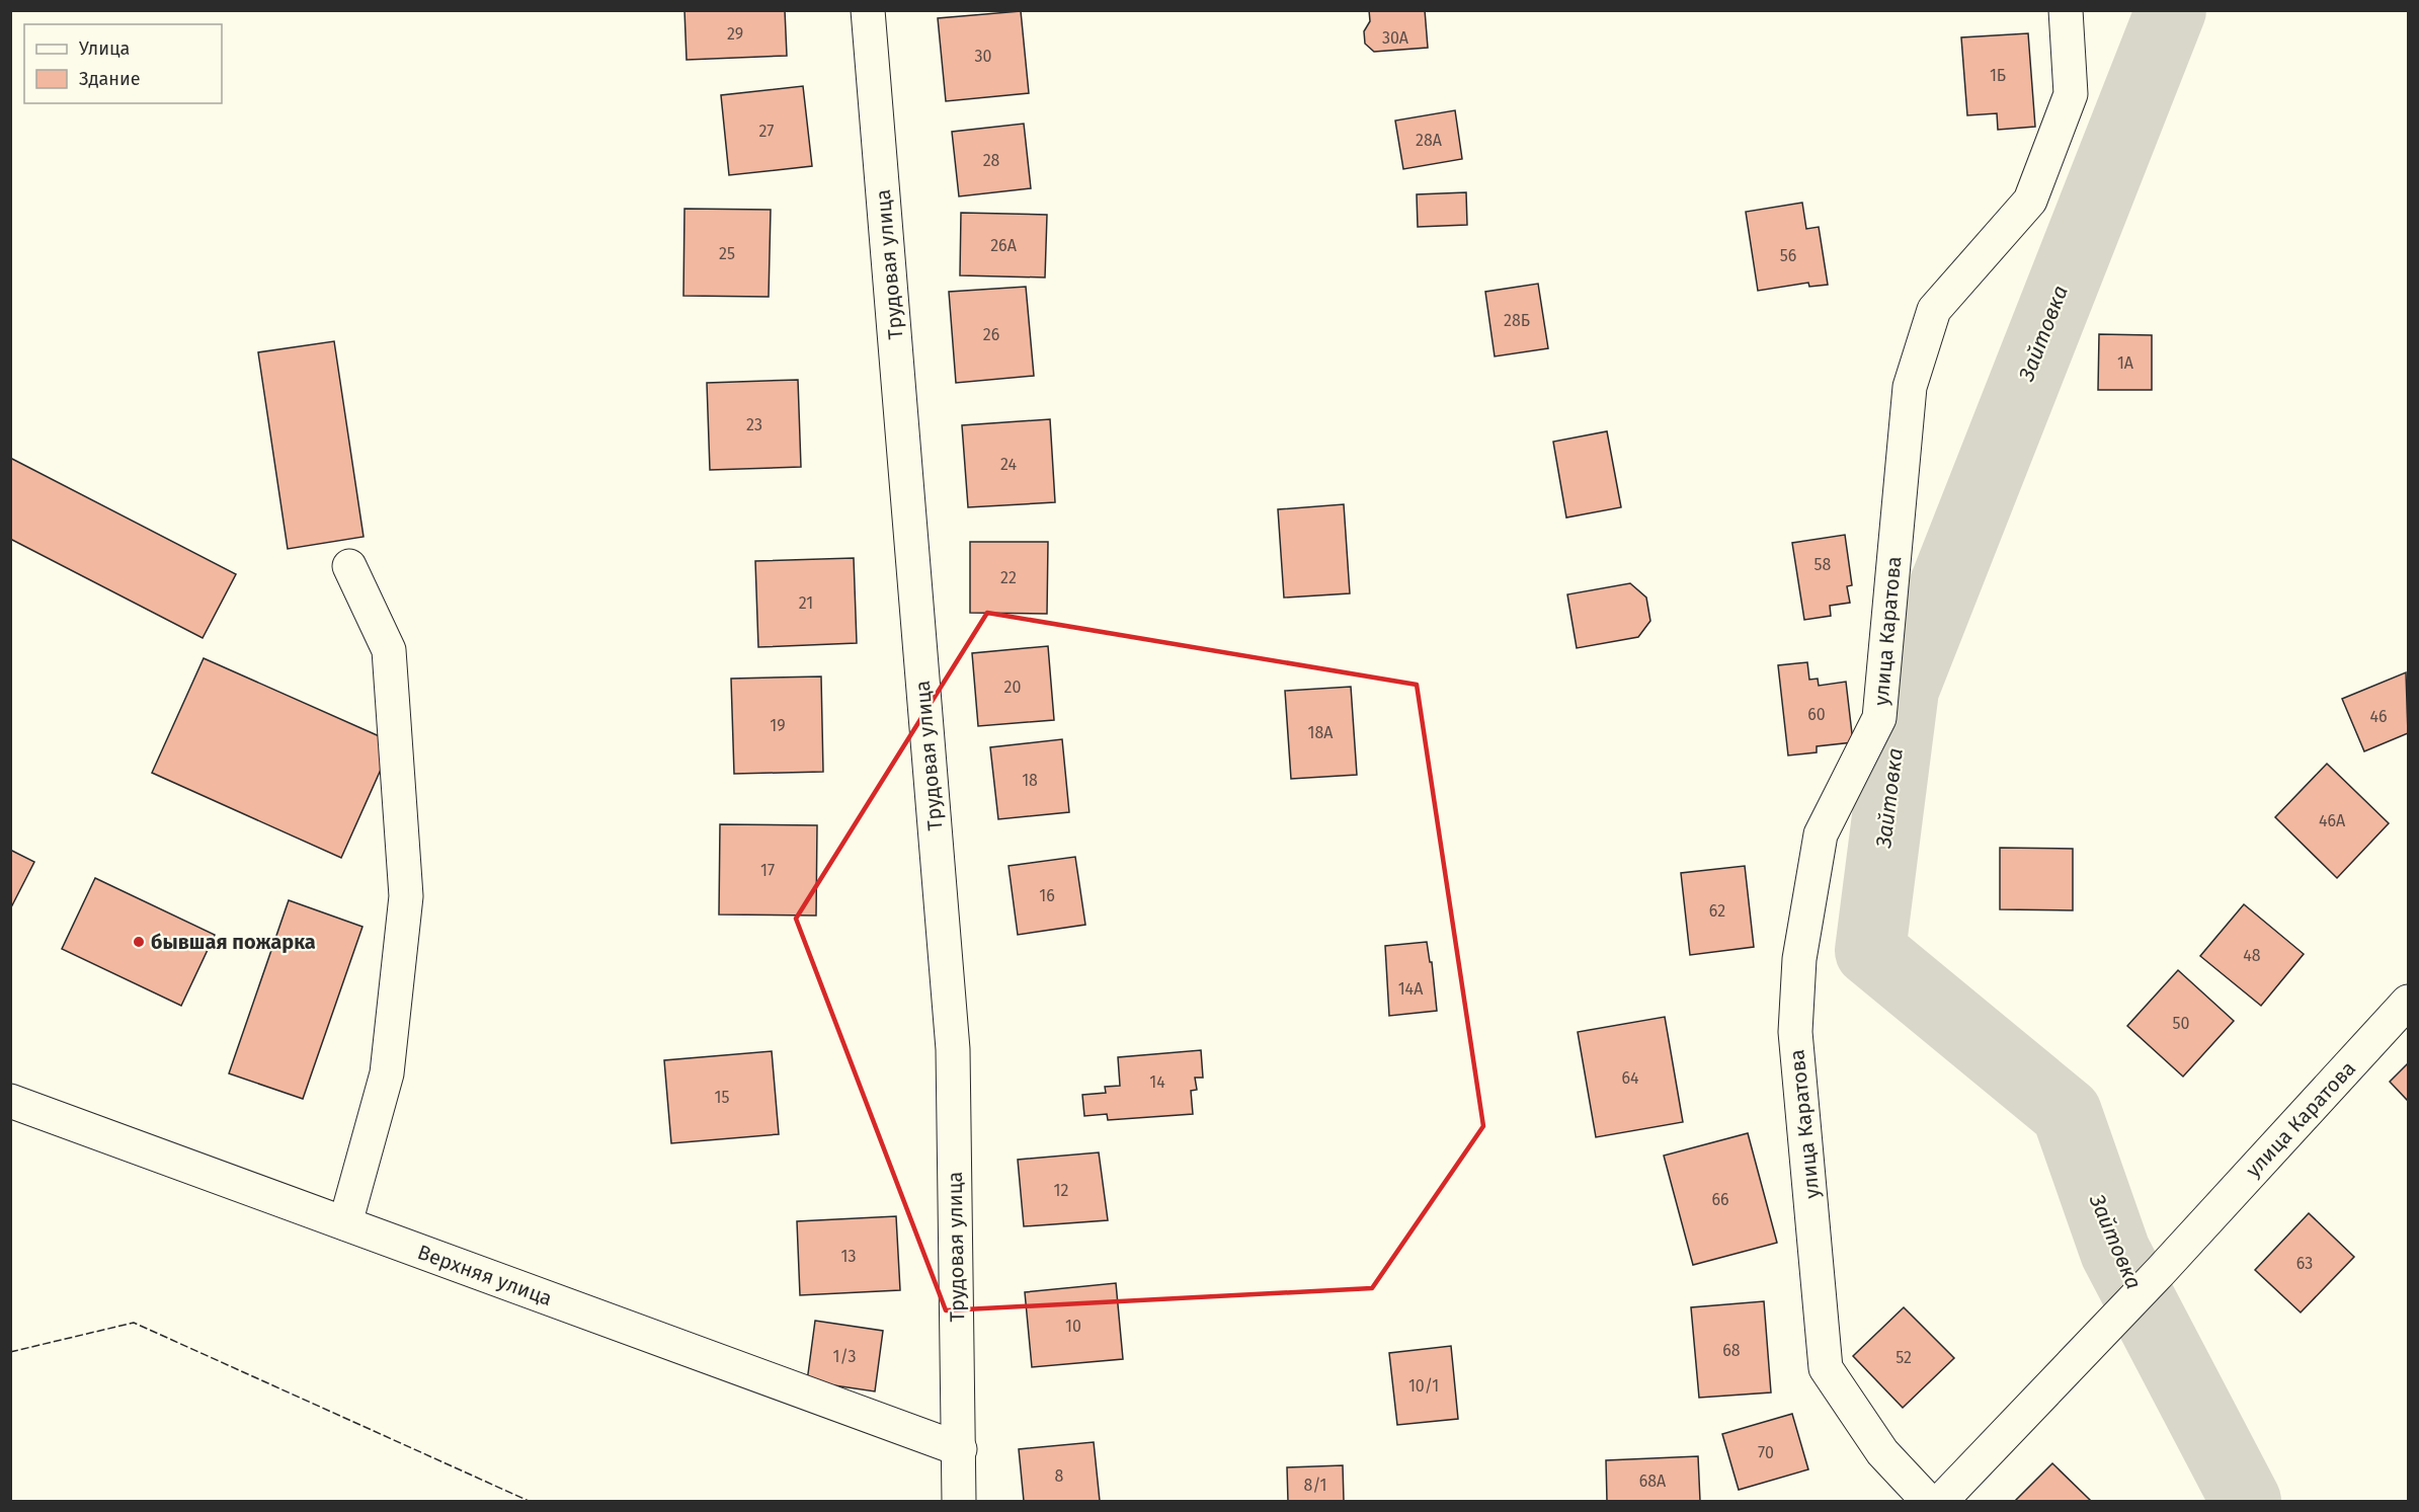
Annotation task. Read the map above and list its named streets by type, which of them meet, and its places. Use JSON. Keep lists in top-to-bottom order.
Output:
{
  "streets": {
    "street": ["Трудовая улица", "улица Каратова", "Верхняя улица"]
  },
  "crossings": [
    ["Трудовая улица", "Верхняя улица"]
  ],
  "water": ["Зайтовка"],
  "places": ["бывшая пожарка"],
  "house_numbers": [
    "29",
    "30А",
    "30",
    "1Б",
    "27",
    "28А",
    "28",
    "26А",
    "25",
    "56",
    "28Б",
    "26",
    "1А",
    "23",
    "24",
    "58",
    "22",
    "21",
    "20",
    "60",
    "46",
    "19",
    "18А",
    "18",
    "46А",
    "17",
    "16",
    "62",
    "48",
    "14А",
    "50",
    "64",
    "14",
    "15",
    "12",
    "66",
    "13",
    "63",
    "10",
    "68",
    "1/3",
    "52",
    "10/1",
    "70",
    "8",
    "68А",
    "8/1"
  ],
  "legend": ["Улица", "Здание"]
}
